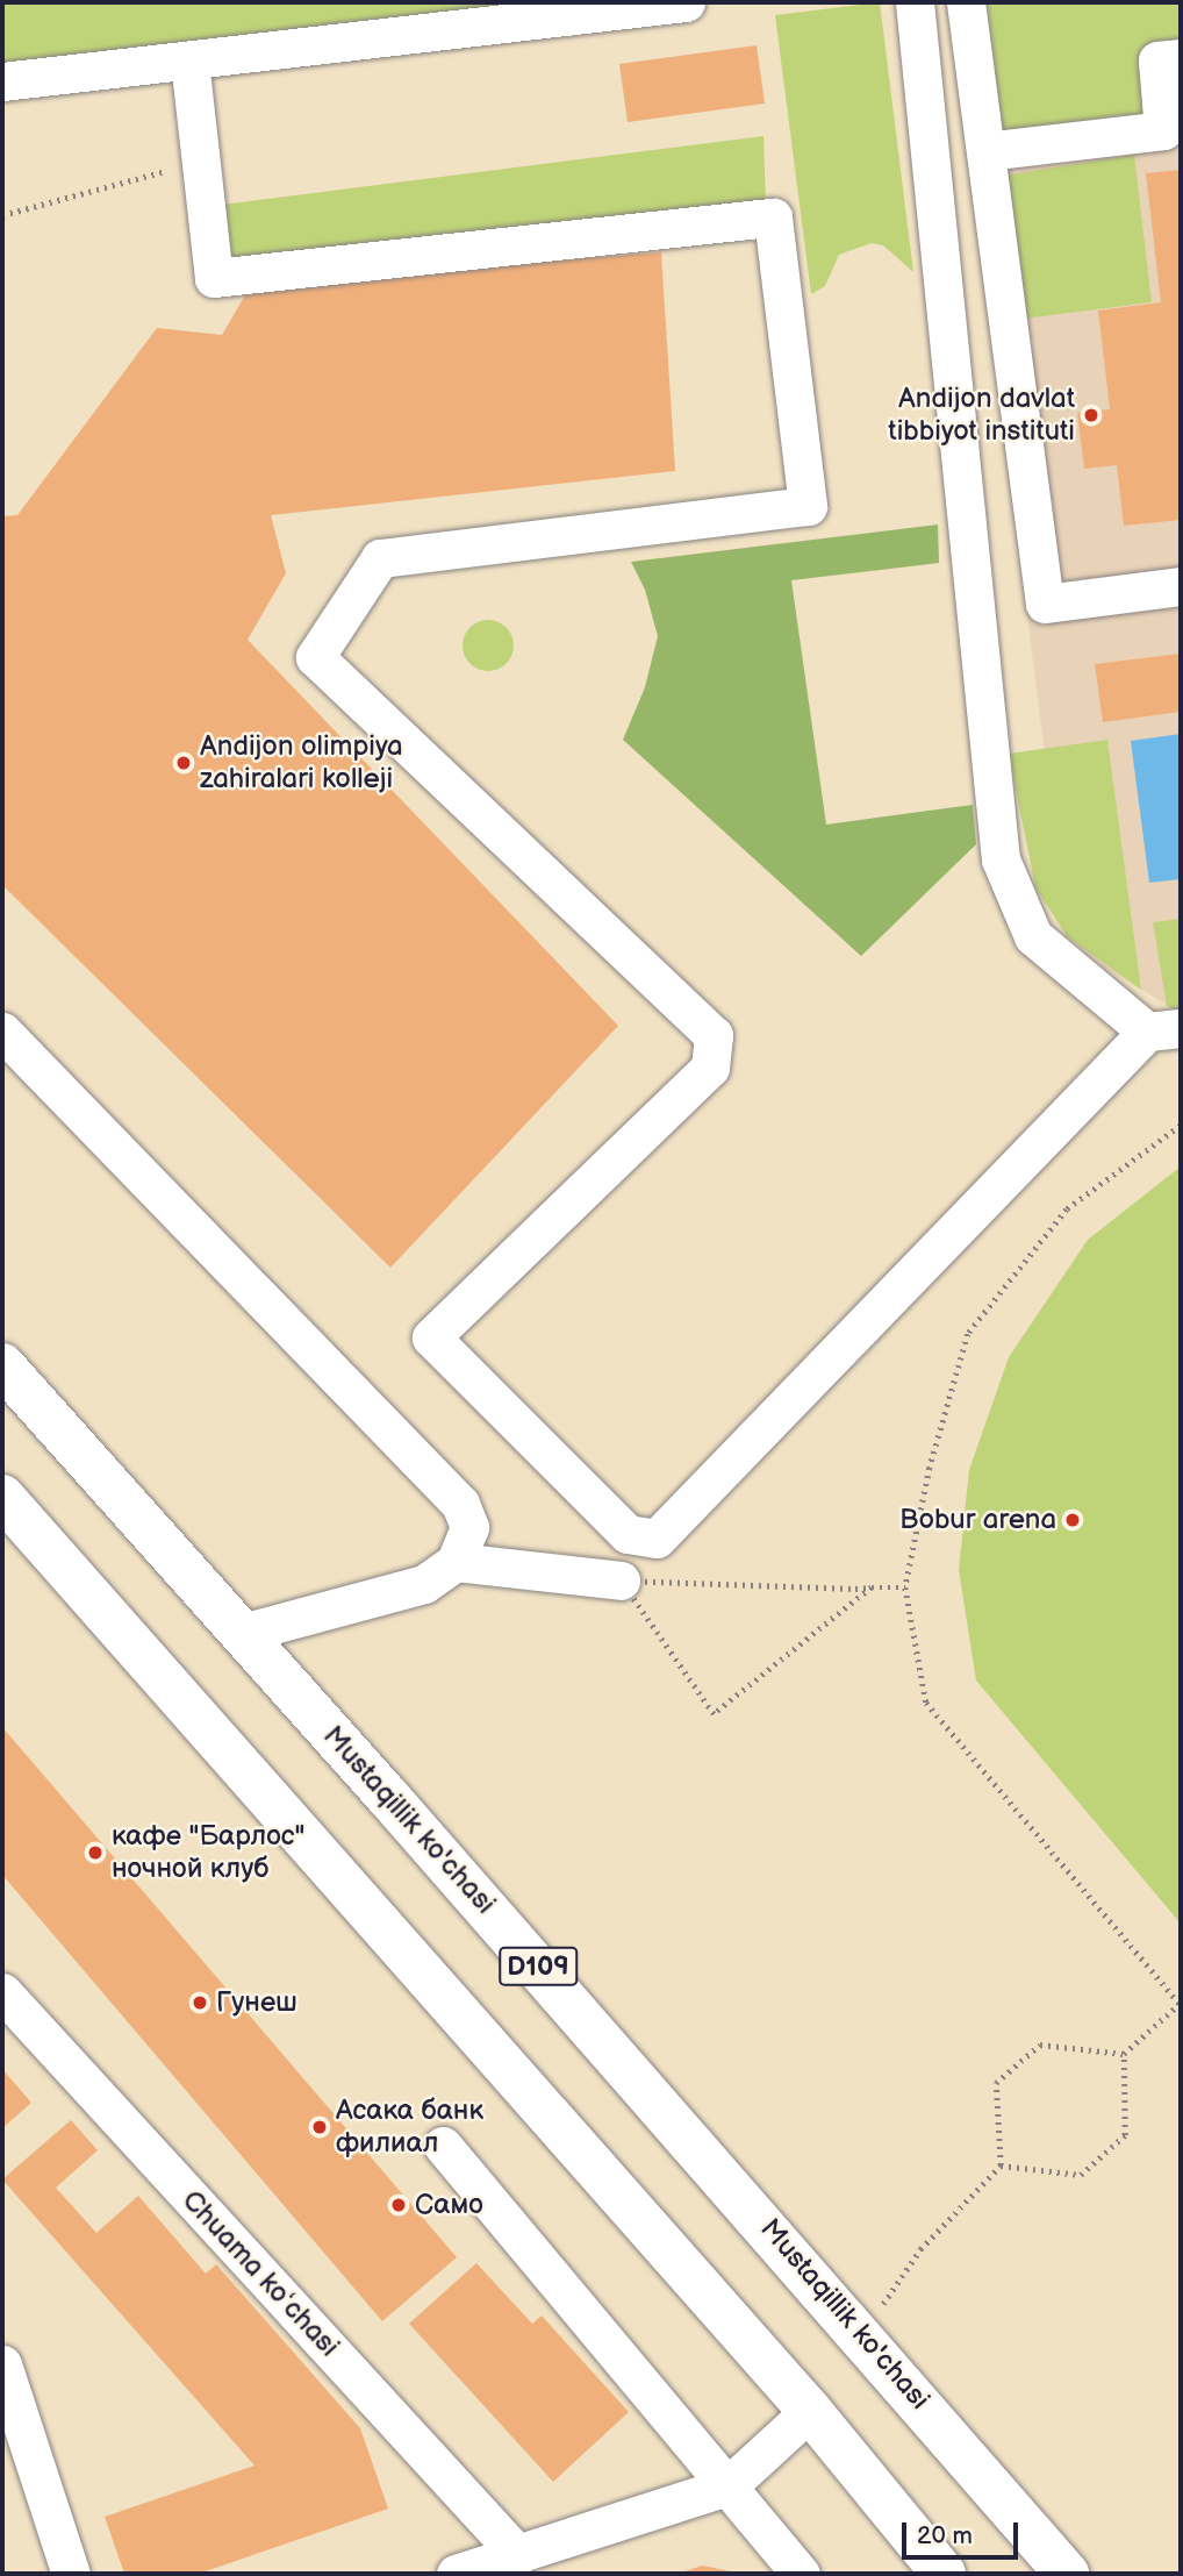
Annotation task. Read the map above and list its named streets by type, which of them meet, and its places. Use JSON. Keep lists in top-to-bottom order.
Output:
{
  "streets": {
    "main road": ["Mustaqillik ko'chasi", "D109"],
    "street": ["Chuama koʻchasi"]
  },
  "places": [
    "Andijon davlat tibbiyot instituti",
    "Andijon olimpiya zahiralari kolleji",
    "Bobur arena",
    "кафе \"Барлос\" ночной клуб",
    "Гунеш",
    "Асака банк филиал",
    "Само"
  ],
  "scale_bar": "20 m"
}
